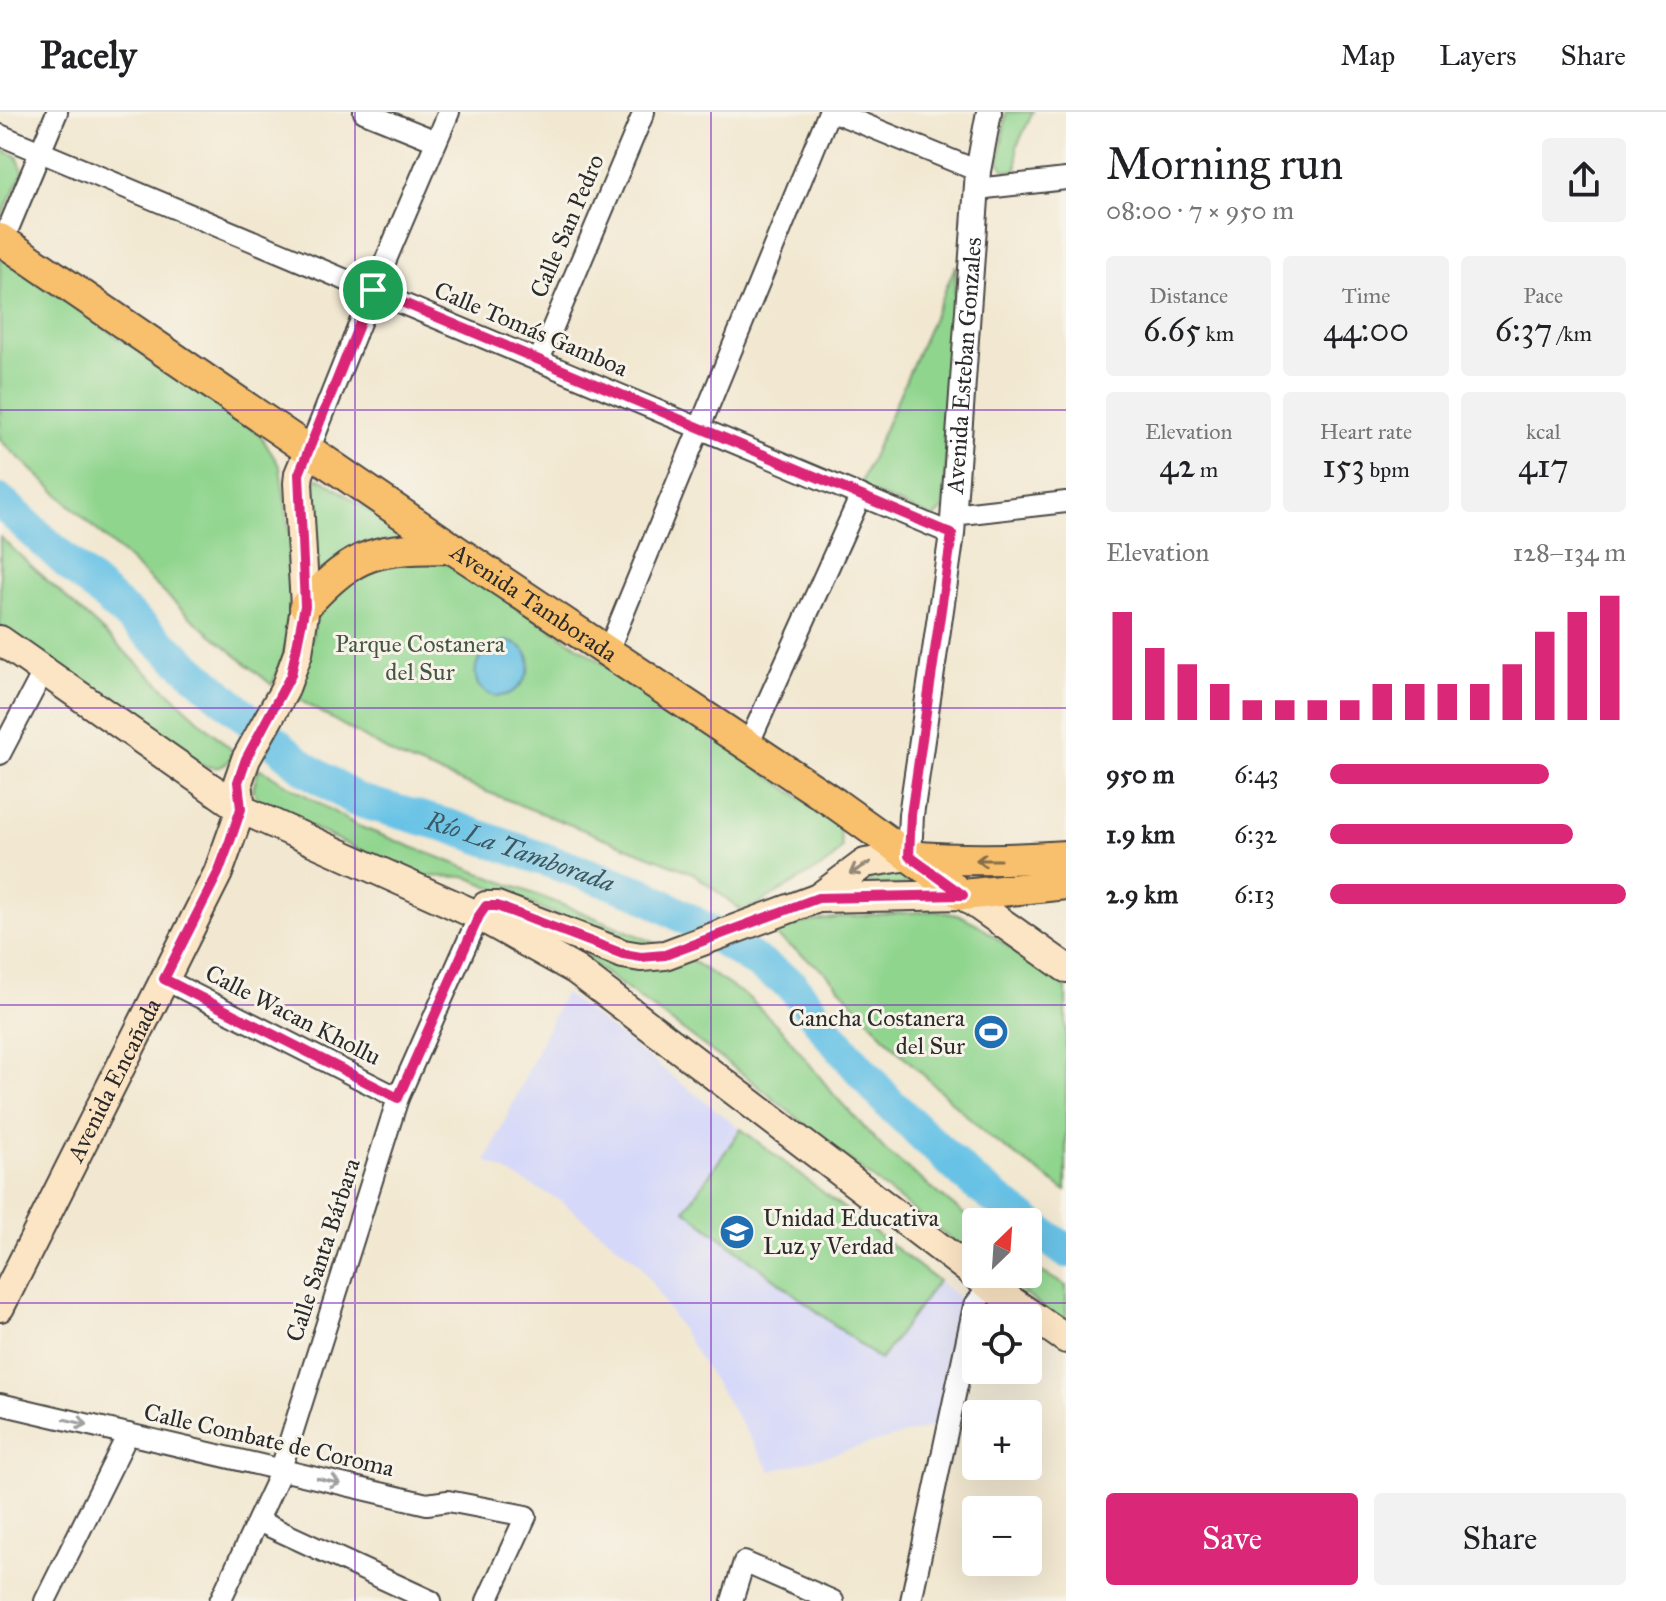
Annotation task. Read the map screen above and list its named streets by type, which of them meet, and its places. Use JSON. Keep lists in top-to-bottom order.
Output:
{
  "streets": {
    "main road": ["Avenida Tamborada", "Avenida Encañada"],
    "street": [
      "Calle San Pedro",
      "Calle Tomás Gamboa",
      "Avenida Esteban Gonzales",
      "Calle Wacan Khollu",
      "Calle Santa Bárbara",
      "Calle Combate de Coroma"
    ]
  },
  "crossings": [
    ["Calle San Pedro", "Calle Tomás Gamboa"],
    ["Calle Tomás Gamboa", "Avenida Esteban Gonzales"],
    ["Avenida Esteban Gonzales", "Avenida Tamborada"],
    ["Avenida Tamborada", "Avenida Encañada"],
    ["Calle Wacan Khollu", "Avenida Encañada"],
    ["Calle Wacan Khollu", "Calle Santa Bárbara"],
    ["Calle Santa Bárbara", "Calle Combate de Coroma"]
  ],
  "water": ["Río La Tamborada"],
  "parks": ["Parque Costanera del Sur"],
  "places": {
    "sports": ["Cancha Costanera del Sur"],
    "school or university": ["Unidad Educativa Luz y Verdad"]
  },
  "north": "top right",
  "page": {
    "header": "Pacely",
    "nav": ["Map", "Layers", "Share"],
    "heading": ["Morning run", "08:00 · 7 × 950 m"],
    "stats": [
      ["Distance", "6.65 km"],
      ["Time", "44:00"],
      ["Pace", "6:37 /km"],
      ["Elevation", "42 m"],
      ["Heart rate", "153 bpm"],
      ["kcal", "417"]
    ],
    "chart": ["Elevation", "128–134 m"],
    "list": [
      {
        "name": "950 m",
        "note": "6:43"
      },
      {
        "name": "1.9 km",
        "note": "6:32"
      },
      {
        "name": "2.9 km",
        "note": "6:13"
      }
    ],
    "map_buttons": ["+", "−"],
    "buttons": ["Save", "Share"]
  }
}
